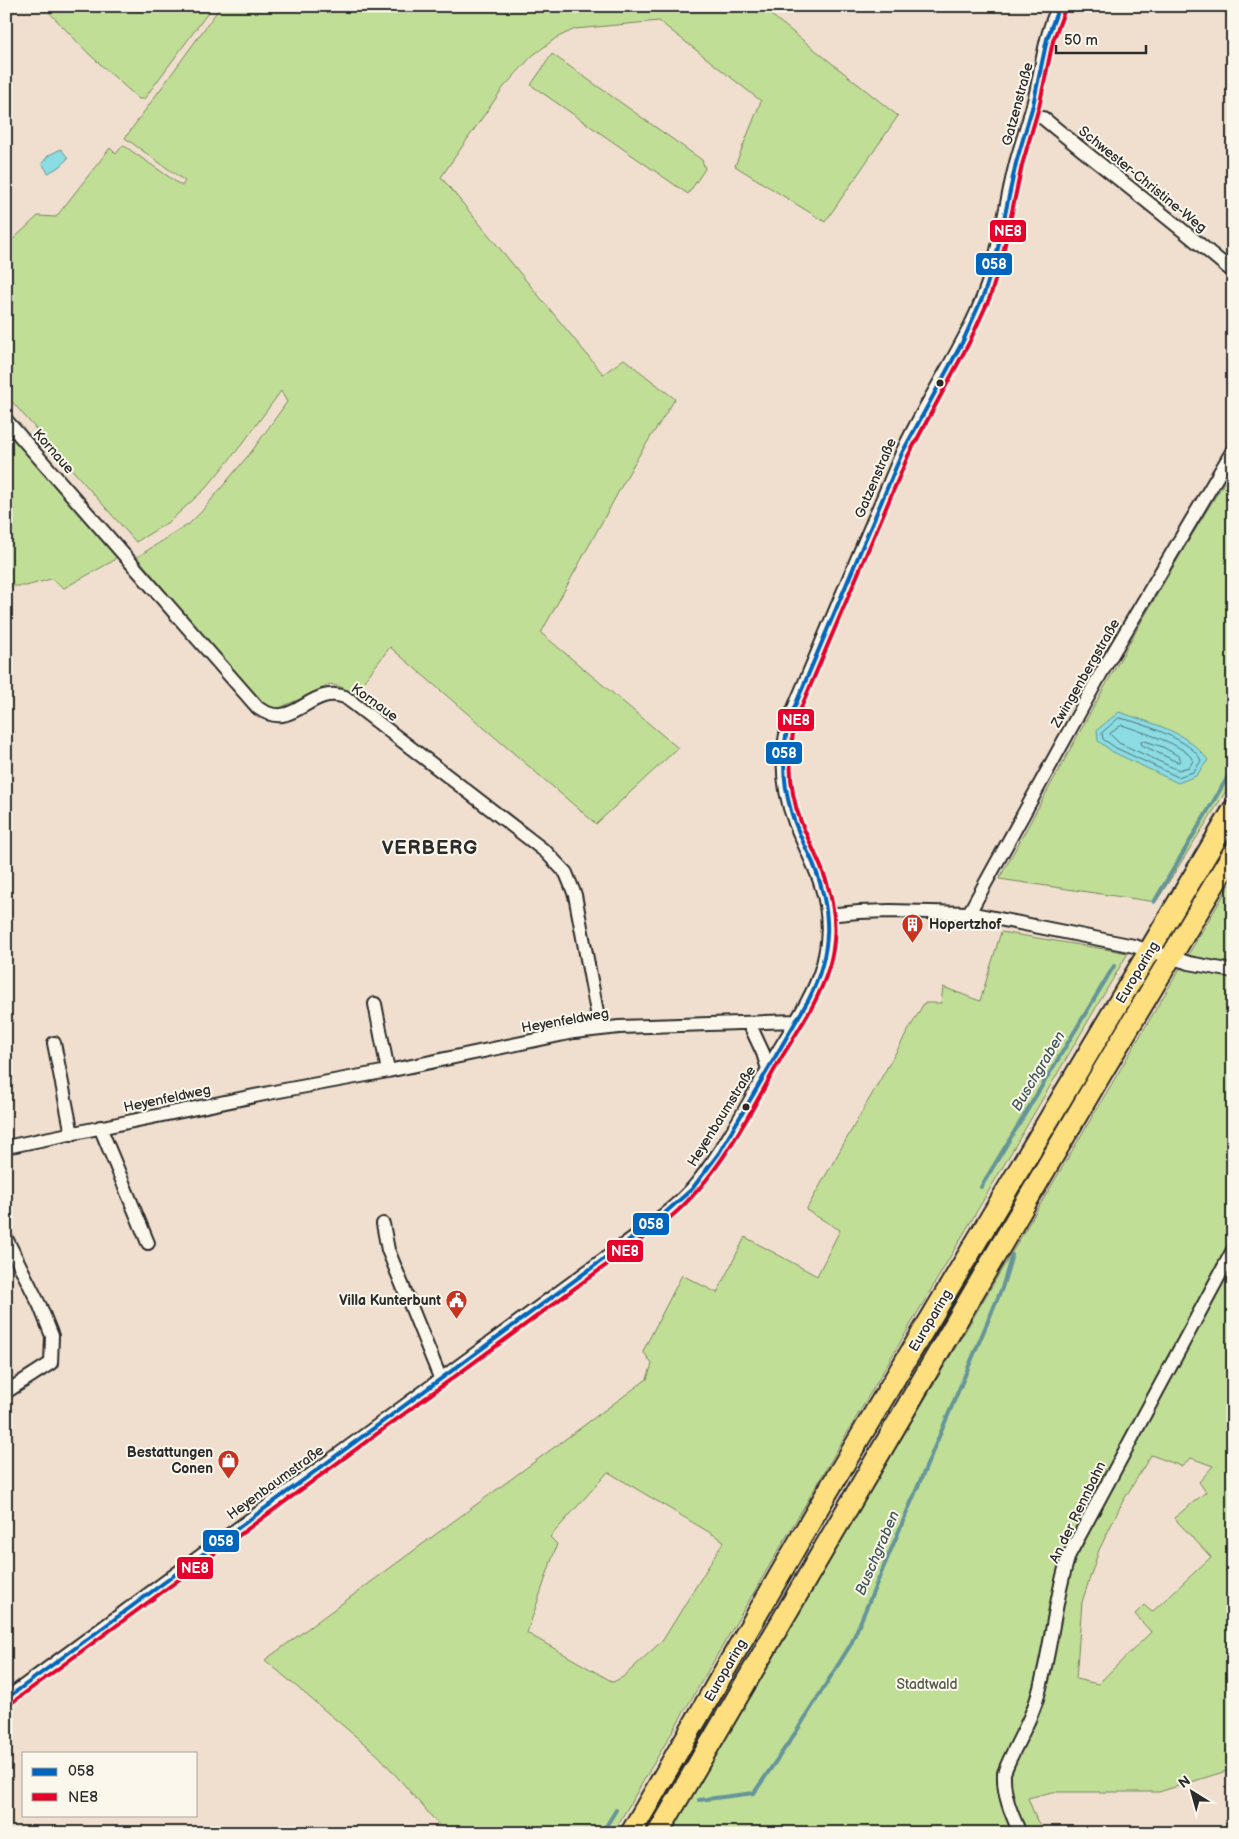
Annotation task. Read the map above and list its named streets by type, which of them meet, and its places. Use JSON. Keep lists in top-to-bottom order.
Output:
{
  "streets": {
    "main road": ["Europaring"],
    "street": [
      "Gatzenstraße",
      "Schwester-Christine-Weg",
      "Kornaue",
      "Zwingenbergstraße",
      "Heyenfeldweg",
      "Heyenbaumstraße",
      "An der Rennbahn"
    ]
  },
  "crossings": [
    ["Gatzenstraße", "Schwester-Christine-Weg"],
    ["Gatzenstraße", "Heyenbaumstraße"],
    ["Kornaue", "Heyenfeldweg"],
    ["Heyenfeldweg", "Heyenbaumstraße"]
  ],
  "districts": ["VERBERG"],
  "water": ["Buschgraben"],
  "parks": ["Stadtwald"],
  "places": {
    "building": ["Hopertzhof"],
    "public building": ["Villa Kunterbunt"],
    "shop": ["Bestattungen Conen"]
  },
  "lines": ["transit line 058", "transit line NE8"],
  "legend": ["058", "NE8"],
  "scale_bar": "50 m",
  "north": "top left"
}
